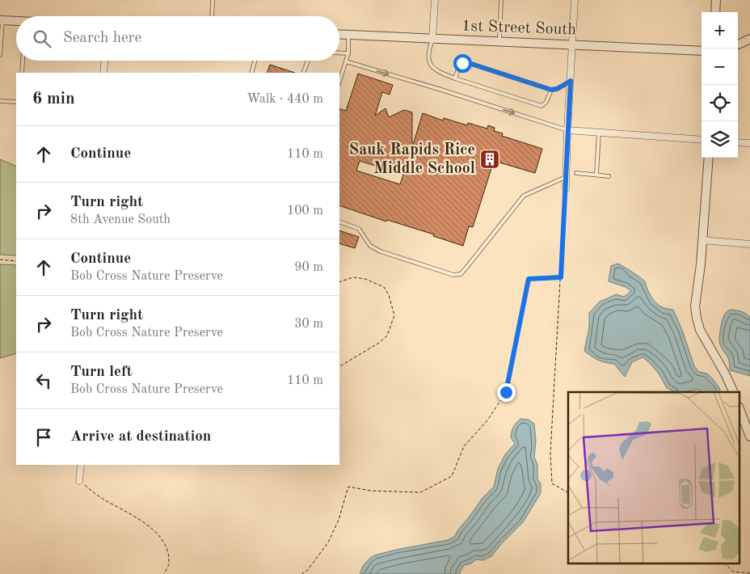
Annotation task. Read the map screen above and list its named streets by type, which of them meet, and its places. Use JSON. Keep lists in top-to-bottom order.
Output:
{
  "streets": {
    "street": ["1st Street South"]
  },
  "places": {
    "building": ["Sauk Rapids Rice Middle School"]
  },
  "page": {
    "map_buttons": ["+", "−"],
    "search": "Search here",
    "heading": ["6 min", "Walk · 440 m"],
    "list": [
      ["Continue", "110 m"],
      ["Turn right", "8th Avenue South", "100 m"],
      ["Continue", "Bob Cross Nature Preserve", "90 m"],
      ["Turn right", "Bob Cross Nature Preserve", "30 m"],
      ["Turn left", "Bob Cross Nature Preserve", "110 m"],
      "Arrive at destination"
    ]
  }
}
